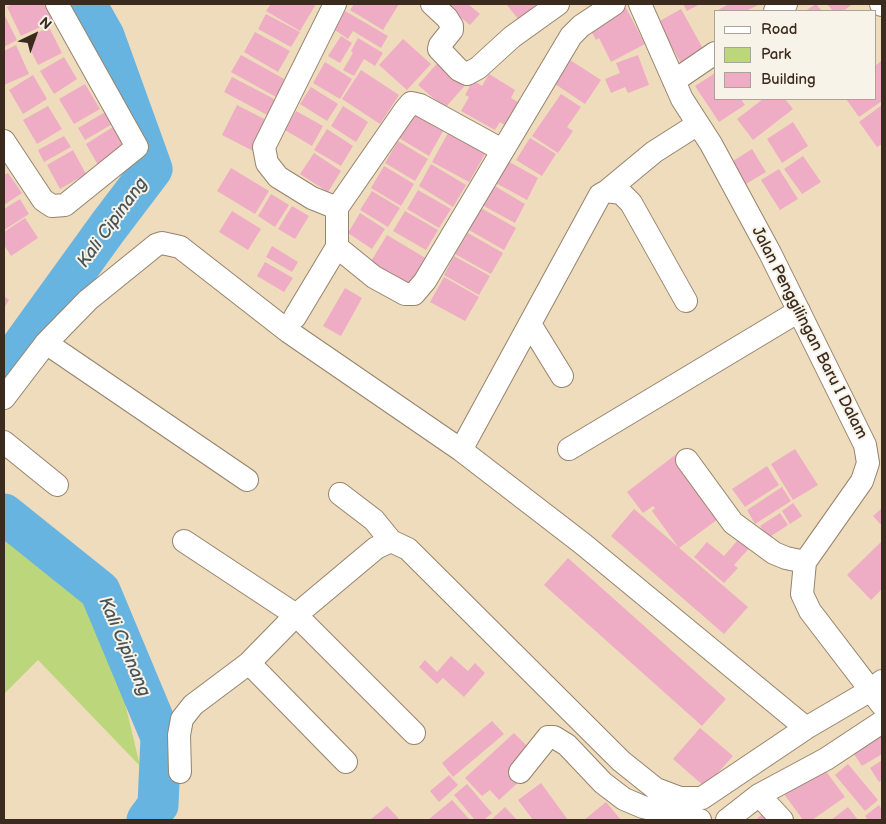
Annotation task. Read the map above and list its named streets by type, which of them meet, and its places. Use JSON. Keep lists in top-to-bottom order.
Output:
{
  "streets": {
    "street": ["Jalan Penggilingan Baru I Dalam"]
  },
  "water": ["Kali Cipinang"],
  "legend": ["Road", "Park", "Building"],
  "north": "top right"
}
